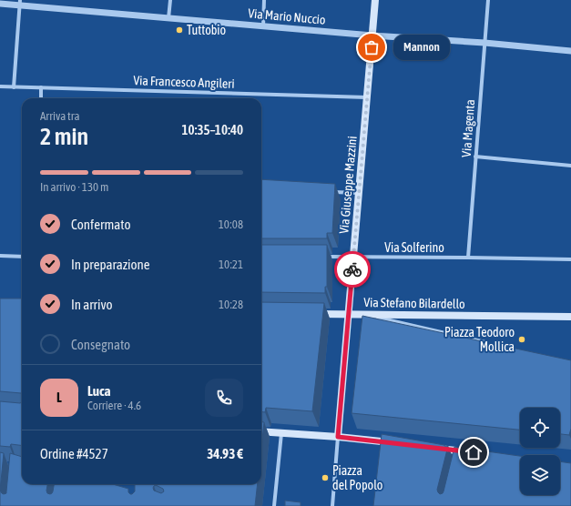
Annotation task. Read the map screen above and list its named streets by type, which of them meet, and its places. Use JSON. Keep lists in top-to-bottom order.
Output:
{
  "streets": {
    "main road": ["Via Giuseppe Mazzini", "Via Stefano Bilardello"],
    "street": [
      "Via Mario Nuccio",
      "Via Francesco Angileri",
      "Via Magenta",
      "Via Solferino"
    ]
  },
  "crossings": [
    ["Via Mario Nuccio", "Via Magenta"],
    ["Via Mario Nuccio", "Via Giuseppe Mazzini"],
    ["Via Francesco Angileri", "Via Giuseppe Mazzini"],
    ["Via Magenta", "Via Solferino"],
    ["Via Giuseppe Mazzini", "Via Solferino"],
    ["Via Giuseppe Mazzini", "Via Stefano Bilardello"]
  ],
  "places": [
    "Tuttobio",
    "Mannon",
    "Piazza Teodoro Mollica",
    "Piazza del Popolo"
  ],
  "page": {
    "bubble": "Mannon",
    "heading": ["2 min", "Arriva tra", "10:35–10:40"],
    "panel": [
      "Luca",
      "Corriere · 4.6",
      "Ordine #4527",
      "34.93 €"
    ],
    "bar": "In arrivo · 130 m",
    "list": [
      ["Confermato", "10:08"],
      ["In preparazione", "10:21"],
      ["In arrivo", "10:28"],
      "Consegnato"
    ],
    "round": "L"
  }
}
